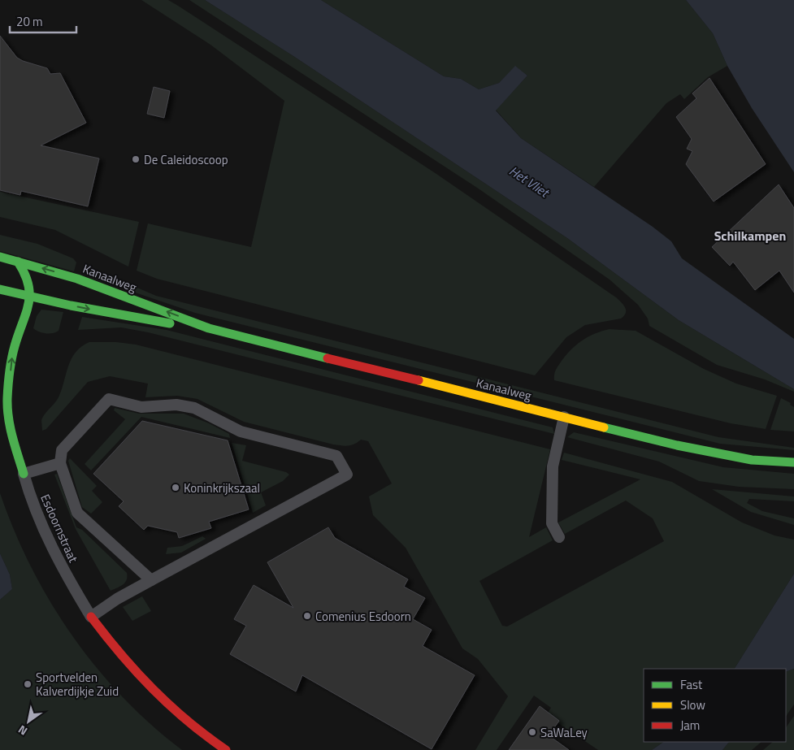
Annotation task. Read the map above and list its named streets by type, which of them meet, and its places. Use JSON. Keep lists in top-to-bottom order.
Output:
{
  "streets": {
    "main road": ["Kanaalweg", "Esdoornstraat"]
  },
  "crossings": [
    ["Kanaalweg", "Esdoornstraat"]
  ],
  "districts": ["Schilkampen"],
  "water": ["Het Vliet"],
  "places": [
    "De Caleidoscoop",
    "Koninkrijkszaal",
    "Comenius Esdoorn",
    "Sportvelden Kalverdijkje Zuid",
    "SaWaLey"
  ],
  "legend": ["Fast", "Slow", "Jam"],
  "scale_bar": "20 m",
  "north": "bottom left"
}
